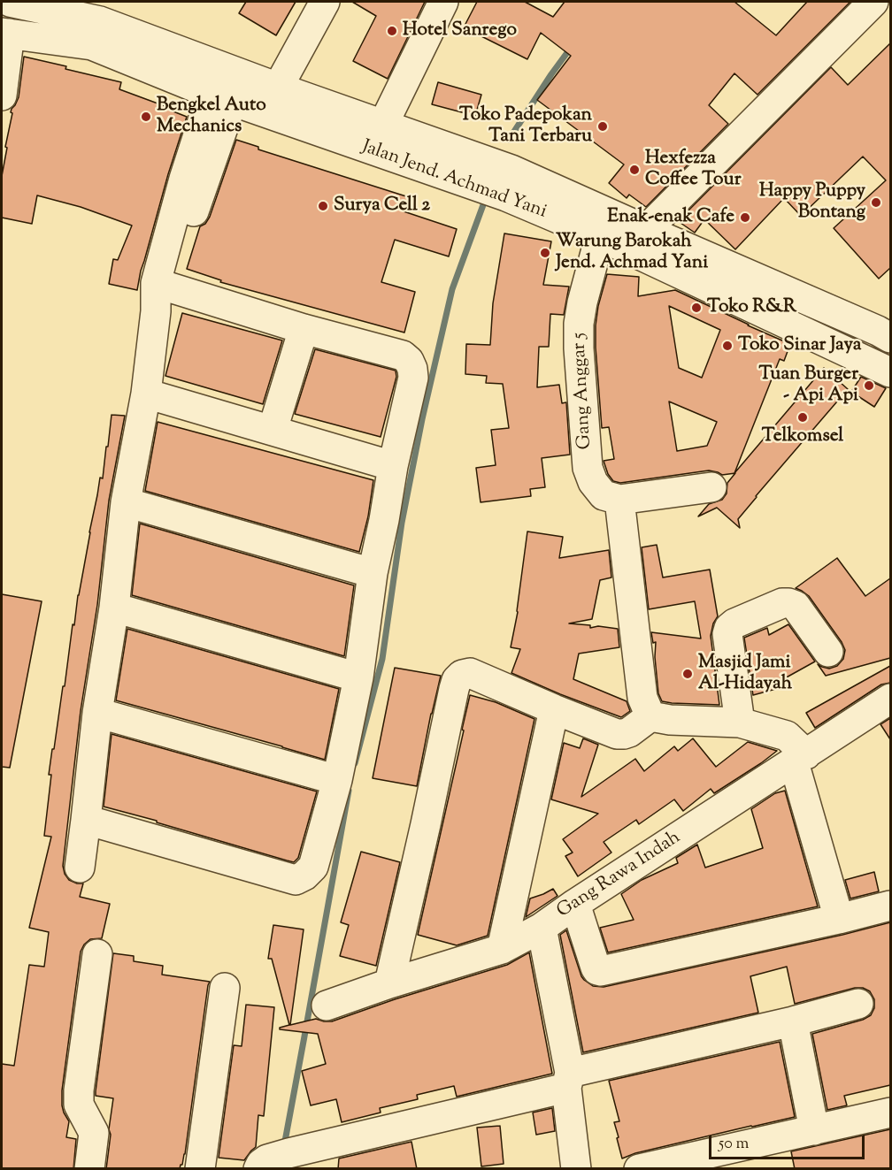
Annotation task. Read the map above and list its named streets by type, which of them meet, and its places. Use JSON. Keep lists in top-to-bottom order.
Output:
{
  "streets": {
    "street": ["Jalan Jend. Achmad Yani", "Gang Anggar 5", "Gang Rawa Indah"]
  },
  "crossings": [
    ["Jalan Jend. Achmad Yani", "Gang Anggar 5"]
  ],
  "places": [
    "Hotel Sanrego",
    "Bengkel Auto Mechanics",
    "Toko Padepokan Tani Terbaru",
    "Hexfezza Coffee Tour",
    "Happy Puppy Bontang",
    "Surya Cell 2",
    "Enak-enak Cafe",
    "Warung Barokah Jend. Achmad Yani",
    "Toko R&R",
    "Toko Sinar Jaya",
    "Tuan Burger - Api Api",
    "Telkomsel",
    "Masjid Jami Al-Hidayah"
  ],
  "scale_bar": "50 m"
}
